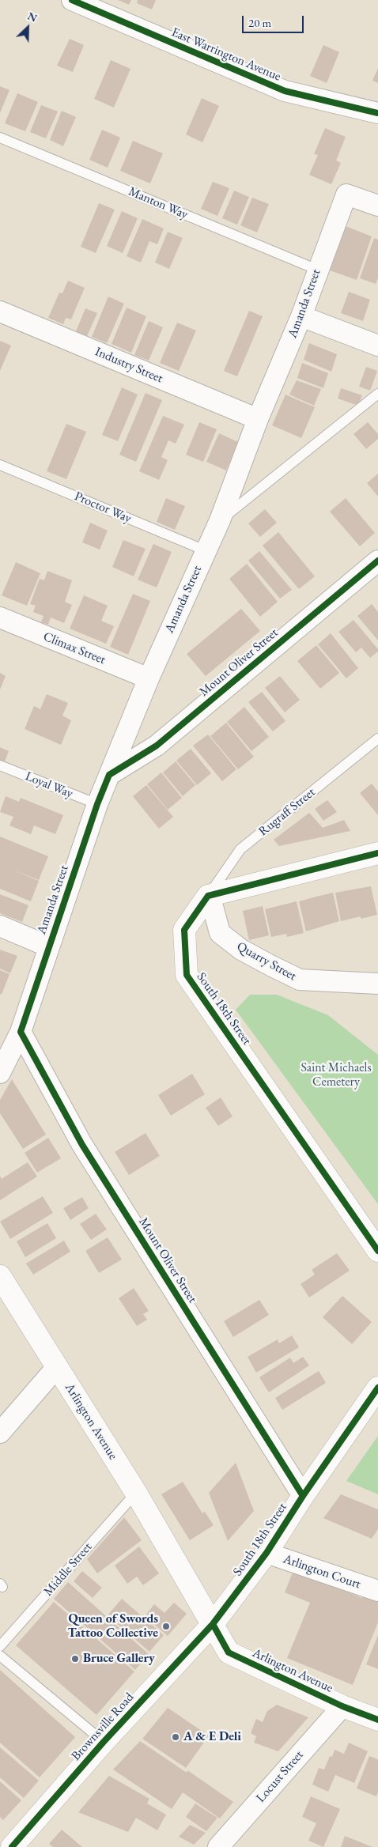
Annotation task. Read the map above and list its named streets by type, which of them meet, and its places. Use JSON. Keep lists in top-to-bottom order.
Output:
{
  "streets": {
    "main road": ["South 18th Street", "Arlington Avenue", "Brownsville Road"],
    "street": [
      "East Warrington Avenue",
      "Amanda Street",
      "Industry Street",
      "Climax Street",
      "Mount Oliver Street",
      "Quarry Street",
      "Arlington Court",
      "Locust Street"
    ],
    "lane": [
      "Manton Way",
      "Proctor Way",
      "Loyal Way",
      "Rugraff Street",
      "Middle Street"
    ]
  },
  "crossings": [
    ["Manton Way", "Amanda Street"],
    ["Amanda Street", "Industry Street"],
    ["Amanda Street", "Proctor Way"],
    ["Amanda Street", "Climax Street"],
    ["Amanda Street", "Mount Oliver Street"],
    ["Amanda Street", "Loyal Way"],
    ["Mount Oliver Street", "South 18th Street"],
    ["Rugraff Street", "Quarry Street"],
    ["Rugraff Street", "South 18th Street"],
    ["Quarry Street", "South 18th Street"],
    ["South 18th Street", "Arlington Avenue"],
    ["South 18th Street", "Arlington Court"],
    ["South 18th Street", "Brownsville Road"],
    ["Arlington Avenue", "Middle Street"],
    ["Arlington Avenue", "Brownsville Road"],
    ["Arlington Avenue", "Locust Street"]
  ],
  "parks": ["Saint Michaels Cemetery"],
  "places": ["Queen of Swords Tattoo Collective", "Bruce Gallery", "A & E Deli"],
  "scale_bar": "20 m",
  "north": "top right"
}
